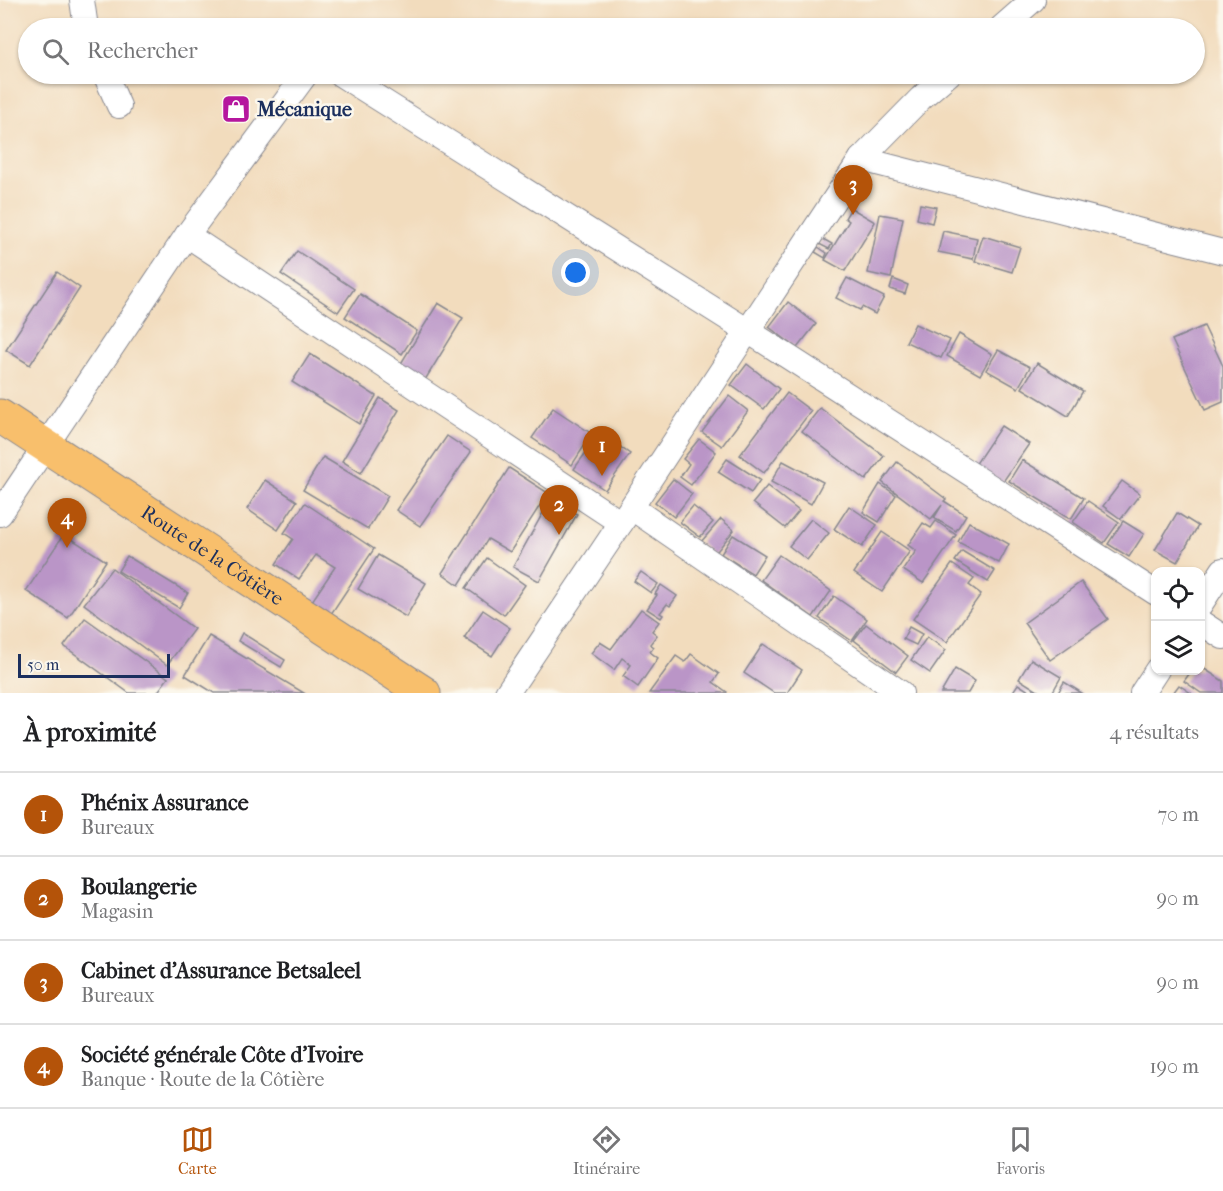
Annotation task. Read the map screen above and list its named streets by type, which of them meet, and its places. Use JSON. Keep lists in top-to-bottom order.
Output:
{
  "streets": {
    "main road": ["Route de la Côtière"]
  },
  "places": {
    "shop": ["Mécanique"]
  },
  "scale_bar": "50 m",
  "page": {
    "search": "Rechercher",
    "pins": [
      "3",
      "1",
      "2",
      "4"
    ],
    "scale": "50 m",
    "heading": ["À proximité", "4 résultats"],
    "list": [
      {
        "mark": "1",
        "name": "Phénix Assurance",
        "note": "Bureaux",
        "value": "70 m"
      },
      {
        "mark": "2",
        "name": "Boulangerie",
        "note": "Magasin",
        "value": "90 m"
      },
      {
        "mark": "3",
        "name": "Cabinet d'Assurance Betsaleel",
        "note": "Bureaux",
        "value": "90 m"
      },
      {
        "mark": "4",
        "name": "Société générale Côte d’Ivoire",
        "note": "Banque · Route de la Côtière",
        "value": "190 m"
      }
    ],
    "nav": ["Carte", "Itinéraire", "Favoris"]
  }
}
